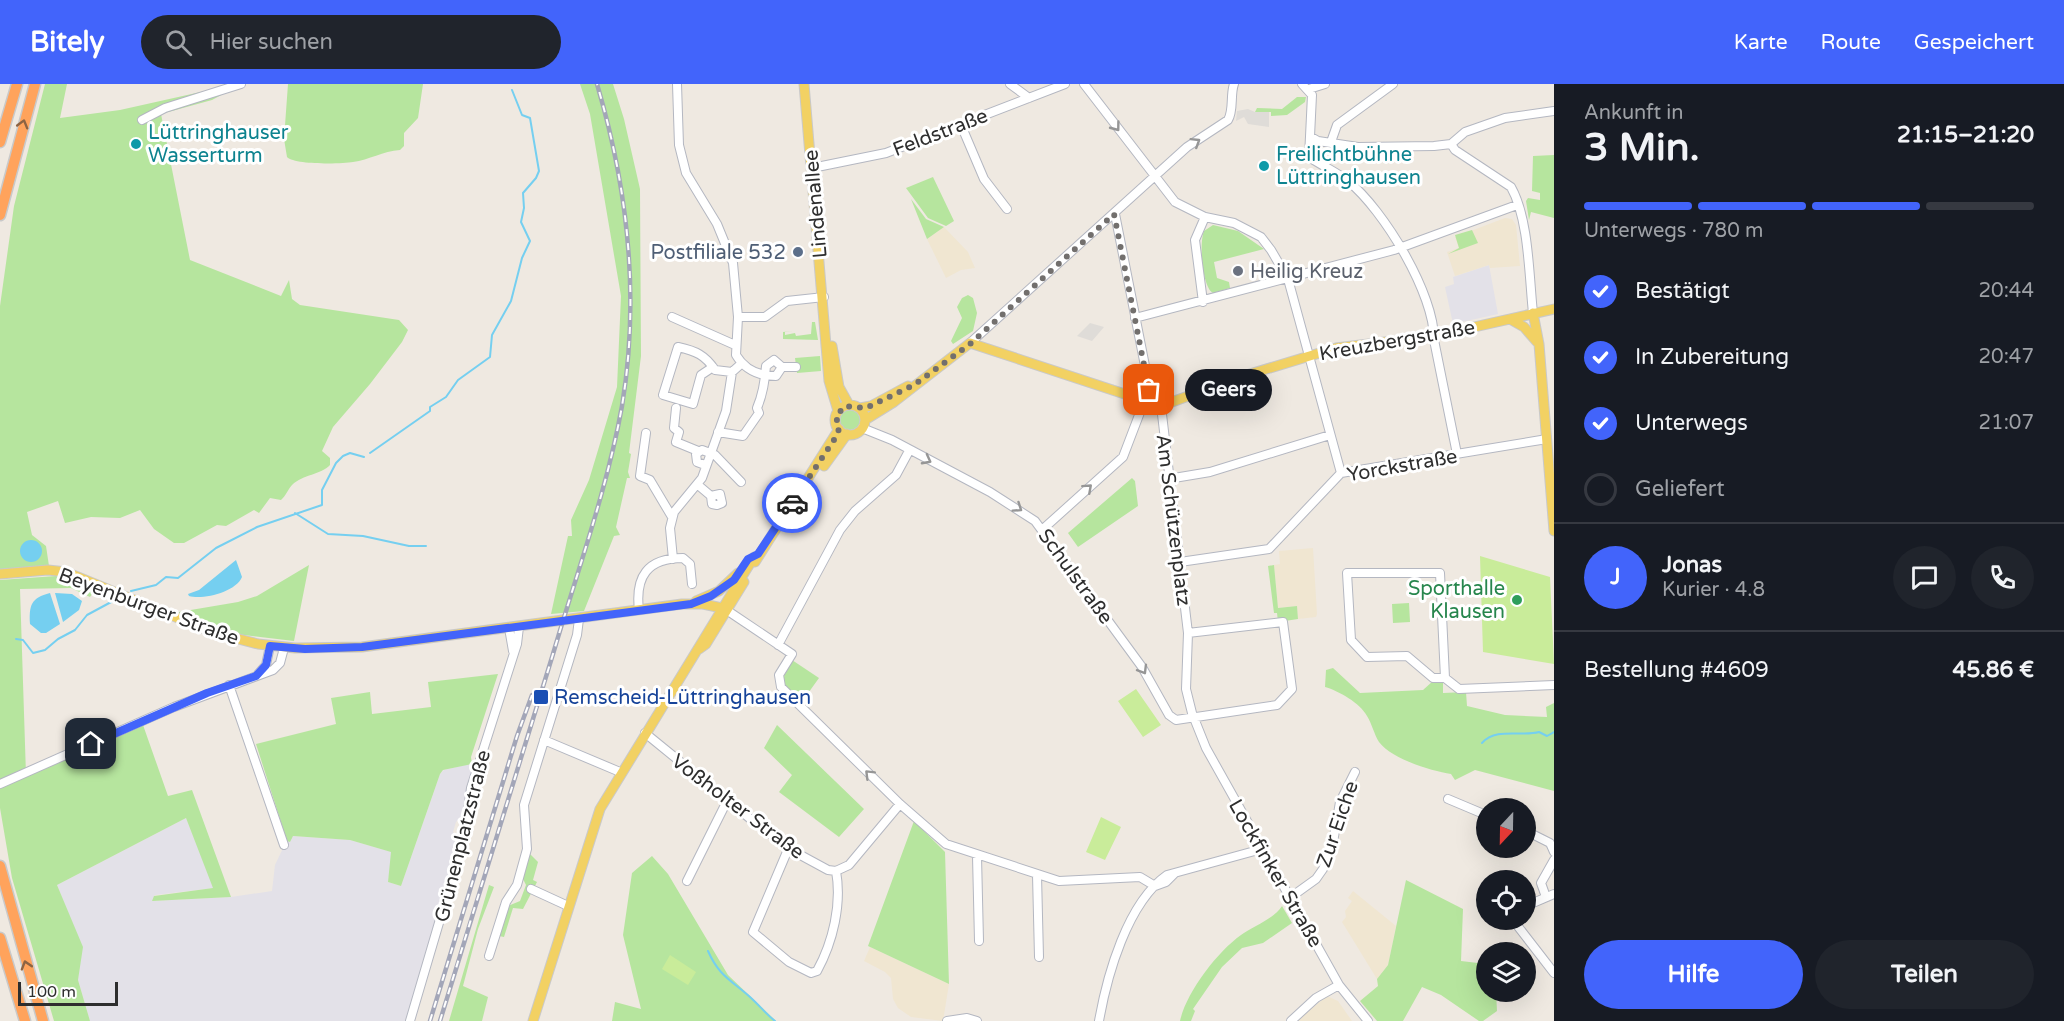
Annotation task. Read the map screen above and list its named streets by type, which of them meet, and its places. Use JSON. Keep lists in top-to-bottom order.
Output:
{
  "streets": {
    "main road": ["Lindenallee", "Kreuzbergstraße", "Beyenburger Straße"],
    "street": [
      "Feldstraße",
      "Yorckstraße",
      "Am Schützenplatz",
      "Schulstraße",
      "Voßholter Straße",
      "Zur Eiche",
      "Grünenplatzstraße",
      "Lockfinker Straße"
    ]
  },
  "crossings": [
    ["Feldstraße", "Lindenallee"],
    ["Lindenallee", "Schulstraße"],
    ["Kreuzbergstraße", "Am Schützenplatz"],
    ["Yorckstraße", "Am Schützenplatz"],
    ["Am Schützenplatz", "Schulstraße"],
    ["Am Schützenplatz", "Lockfinker Straße"],
    ["Schulstraße", "Lockfinker Straße"],
    ["Beyenburger Straße", "Grünenplatzstraße"],
    ["Zur Eiche", "Lockfinker Straße"]
  ],
  "one_way": ["Schulstraße"],
  "places": {
    "other": [
      "Lüttringhauser Wasserturm",
      "Freilichtbühne Lüttringhausen",
      "Postfiliale 532",
      "Heilig Kreuz",
      "Geers",
      "Sporthalle Klausen"
    ],
    "transit": ["Remscheid-Lüttringhausen"]
  },
  "scale_bar": "100 m",
  "north": "bottom",
  "page": {
    "header": "Bitely",
    "search": "Hier suchen",
    "nav": ["Karte", "Route", "Gespeichert"],
    "heading": ["3 Min.", "Ankunft in", "21:15–21:20"],
    "panel": [
      "Jonas",
      "Kurier · 4.8",
      "Bestellung #4609",
      "45.86 €"
    ],
    "bar": "Unterwegs · 780 m",
    "list": [
      ["Bestätigt", "20:44"],
      ["In Zubereitung", "20:47"],
      ["Unterwegs", "21:07"],
      "Geliefert"
    ],
    "bubble": "Geers",
    "round": "J",
    "buttons": ["Hilfe", "Teilen"],
    "scale": "100 m"
  }
}
